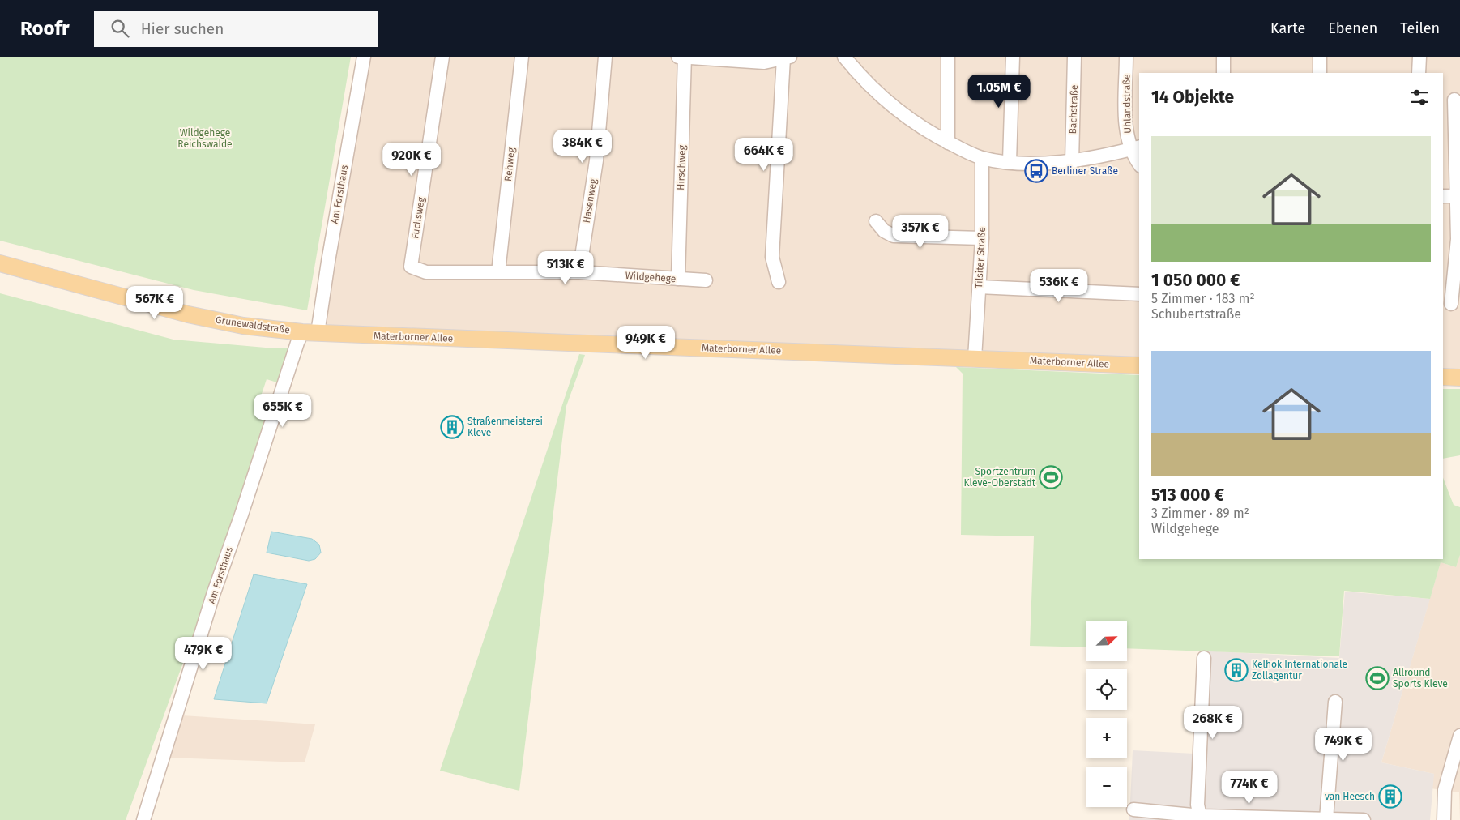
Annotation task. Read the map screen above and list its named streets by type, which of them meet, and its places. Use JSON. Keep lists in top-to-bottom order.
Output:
{
  "streets": {
    "main road": ["Grunewaldstraße", "Materborner Allee"],
    "street": [
      "Uhlandstraße",
      "Bachstraße",
      "Rehweg",
      "Hirschweg",
      "Am Forsthaus",
      "Hasenweg",
      "Fuchsweg",
      "Tilsiter Straße",
      "Wildgehege"
    ]
  },
  "crossings": [
    ["Rehweg", "Wildgehege"],
    ["Hirschweg", "Wildgehege"],
    ["Am Forsthaus", "Grunewaldstraße"],
    ["Am Forsthaus", "Materborner Allee"],
    ["Hasenweg", "Wildgehege"],
    ["Fuchsweg", "Wildgehege"],
    ["Tilsiter Straße", "Materborner Allee"],
    ["Grunewaldstraße", "Materborner Allee"]
  ],
  "parks": ["Wildgehege Reichswalde"],
  "places": {
    "bus stop": ["Berliner Straße"],
    "building": ["Straßenmeisterei Kleve", "Kelhok Internationale Zollagentur", "van Heesch"],
    "sports": ["Sportzentrum Kleve-Oberstadt", "Allround Sports Kleve"]
  },
  "north": "top right",
  "page": {
    "header": "Roofr",
    "search": "Hier suchen",
    "nav": ["Karte", "Ebenen", "Teilen"],
    "heading": "14 Objekte",
    "price": [
      "1.05M €",
      "384K €",
      "664K €",
      "920K €",
      "357K €",
      "513K €",
      "536K €",
      "567K €",
      "949K €",
      "655K €",
      "479K €",
      "268K €",
      "749K €",
      "774K €"
    ],
    "list": [
      {
        "name": "1 050 000 €",
        "note": "5 Zimmer · 183 m² · Schubertstraße"
      },
      {
        "name": "513 000 €",
        "note": "3 Zimmer · 89 m² · Wildgehege"
      }
    ],
    "map_buttons": ["+", "−"]
  }
}
